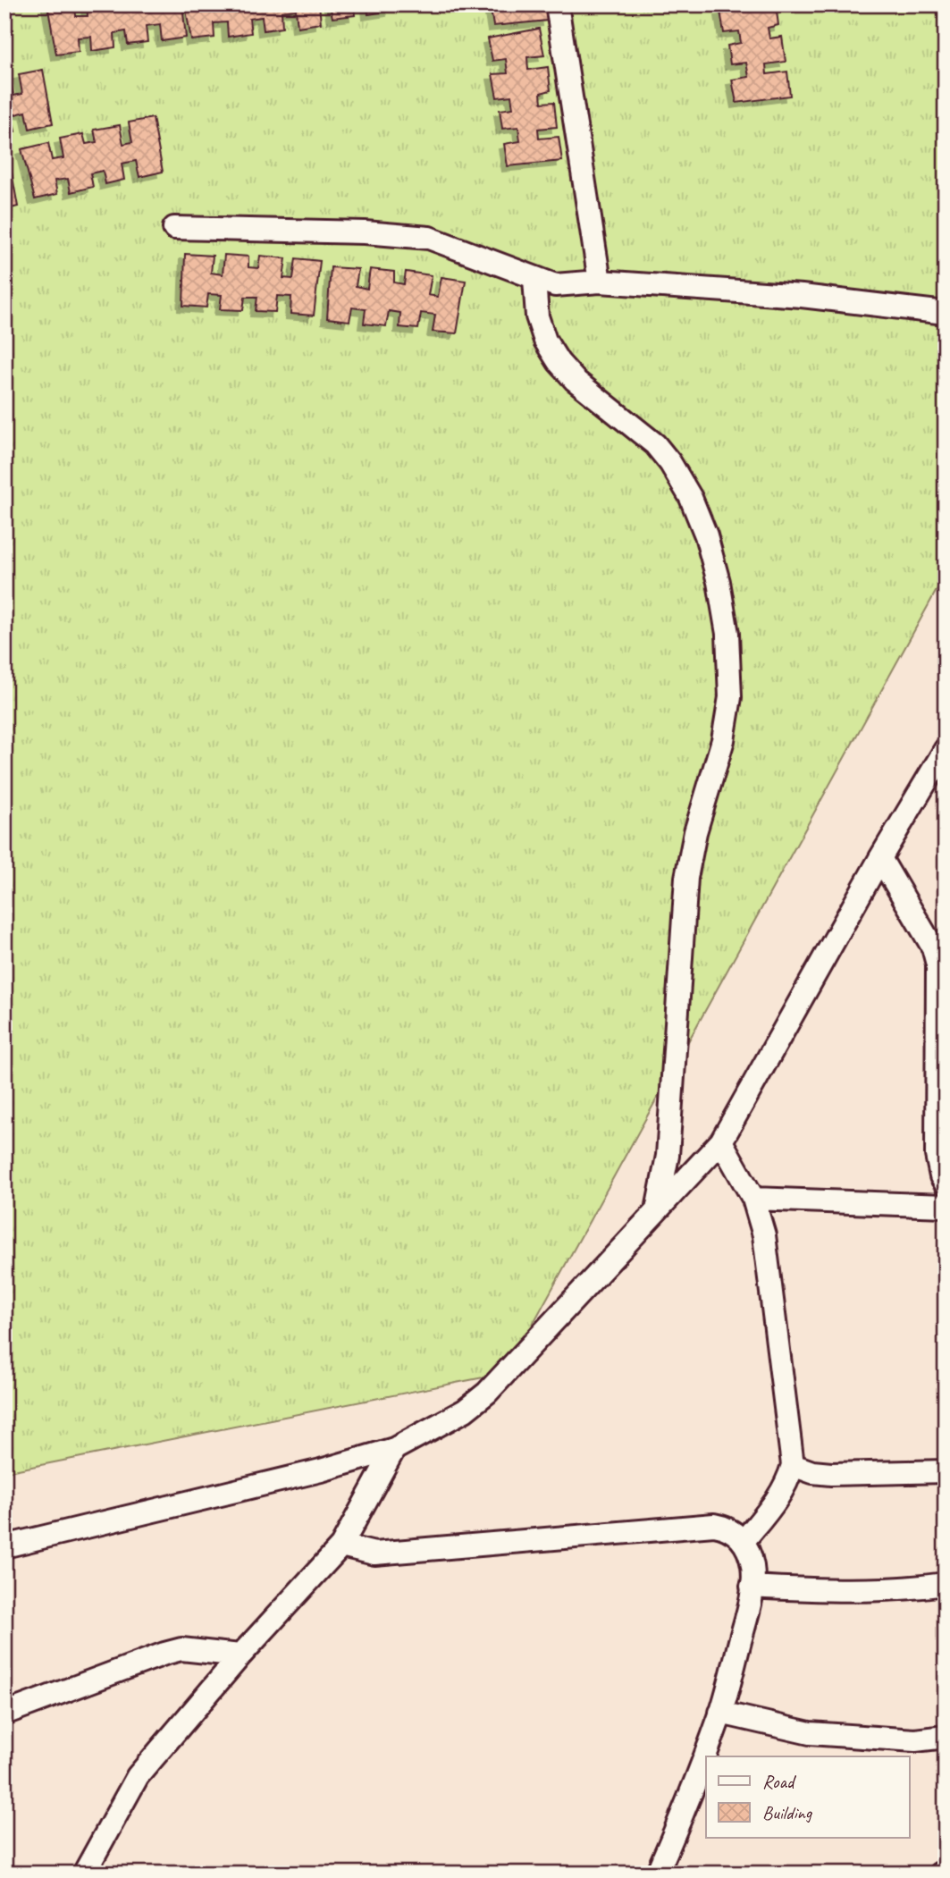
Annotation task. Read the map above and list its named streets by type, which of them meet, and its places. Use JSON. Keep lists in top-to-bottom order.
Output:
{
  "legend": ["Road", "Building"]
}
